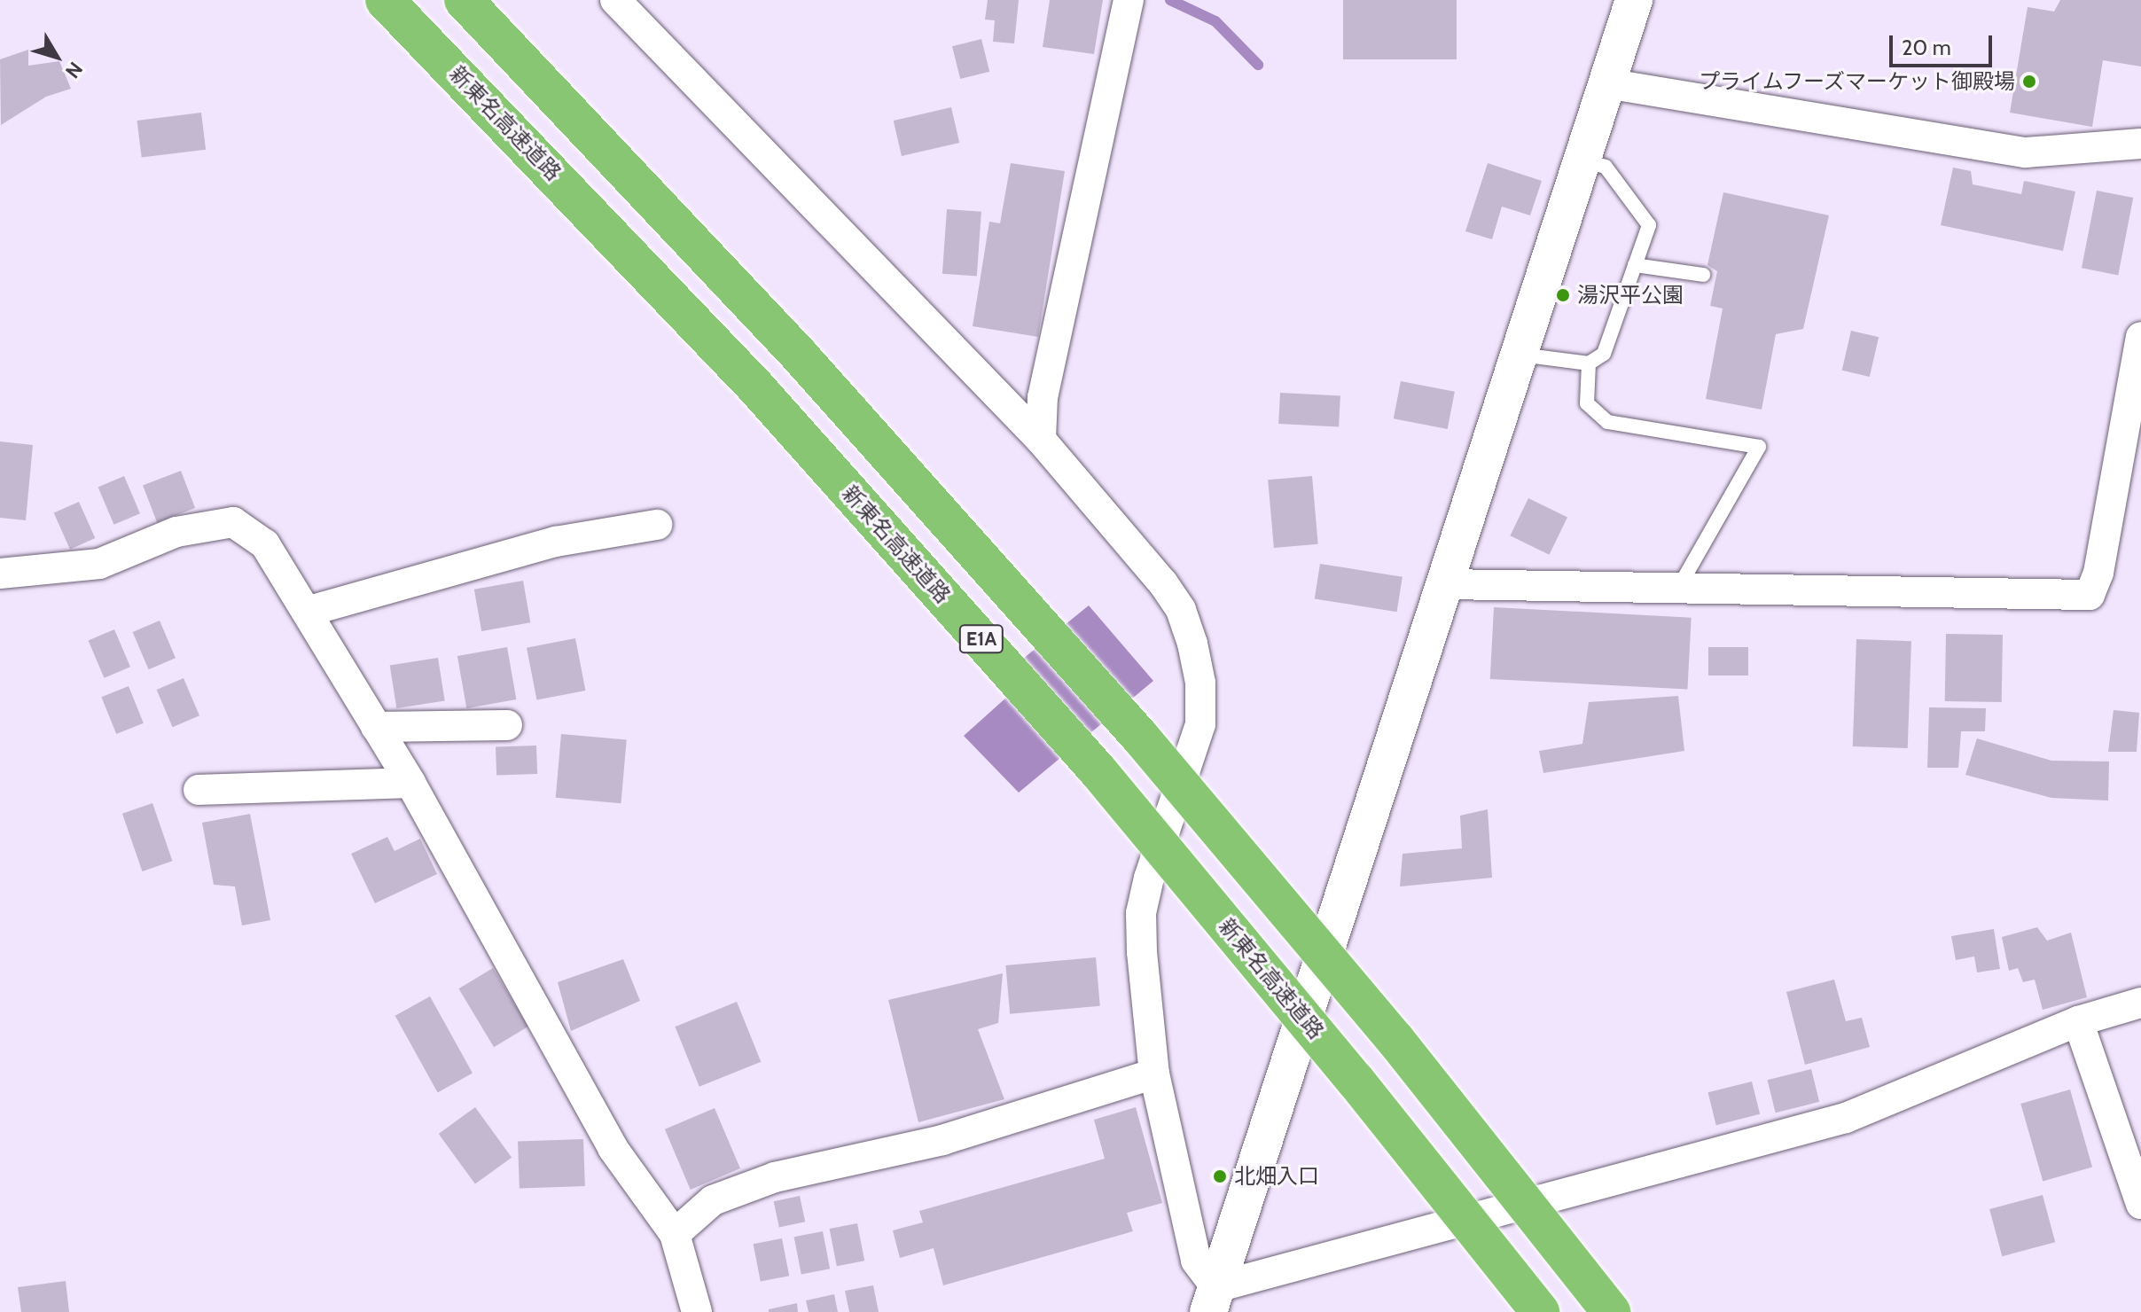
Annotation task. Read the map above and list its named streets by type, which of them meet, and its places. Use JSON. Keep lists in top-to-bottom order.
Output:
{
  "streets": {
    "highway": ["新東名高速道路", "E1A"]
  },
  "places": ["プライムフーズマーケット御殿場", "湯沢平公園", "北畑入口"],
  "scale_bar": "20 m",
  "north": "bottom right"
}
